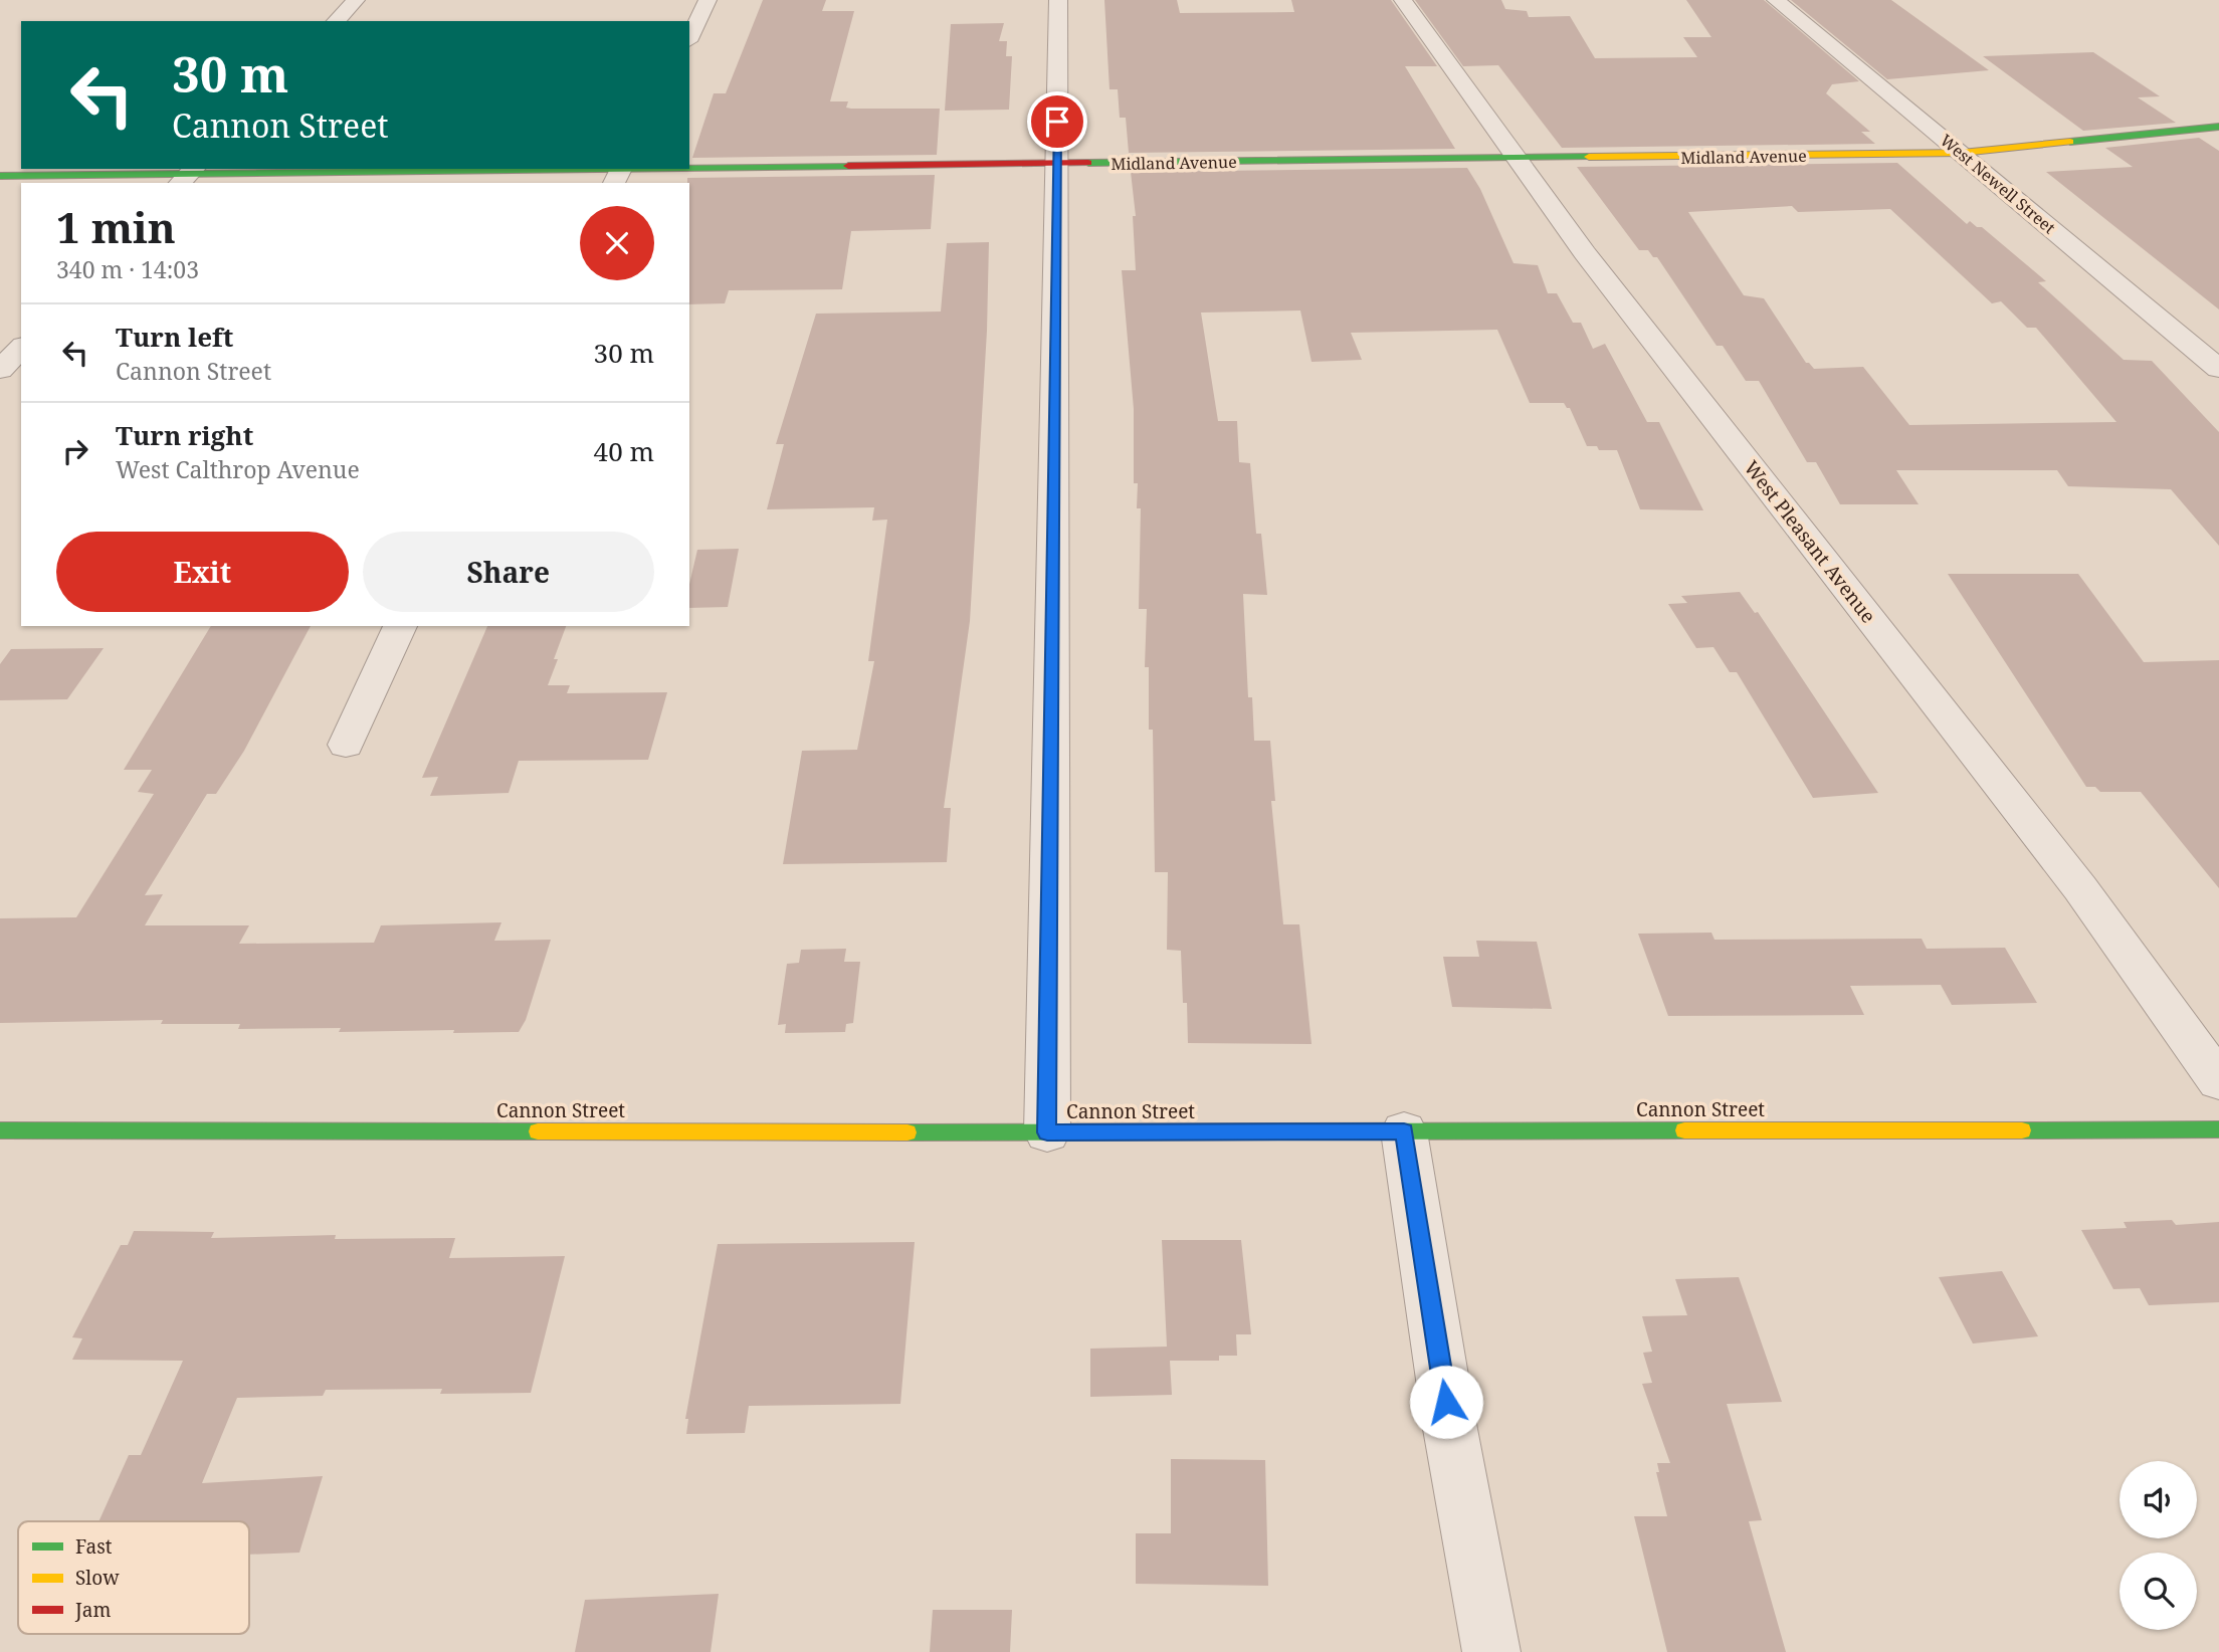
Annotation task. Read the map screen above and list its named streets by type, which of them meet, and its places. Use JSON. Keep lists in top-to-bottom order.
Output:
{
  "streets": {
    "street": [
      "Midland Avenue",
      "West Newell Street",
      "West Pleasant Avenue",
      "Cannon Street"
    ]
  },
  "crossings": [
    ["Midland Avenue", "West Newell Street"],
    ["Midland Avenue", "West Pleasant Avenue"]
  ],
  "legend": ["Fast", "Slow", "Jam"],
  "page": {
    "turn": ["30 m", "Cannon Street"],
    "heading": ["1 min", "340 m · 14:03"],
    "list": [
      {
        "name": "Turn left",
        "note": "Cannon Street",
        "value": "30 m"
      },
      {
        "name": "Turn right",
        "note": "West Calthrop Avenue",
        "value": "40 m"
      }
    ],
    "buttons": ["Exit", "Share"]
  }
}
